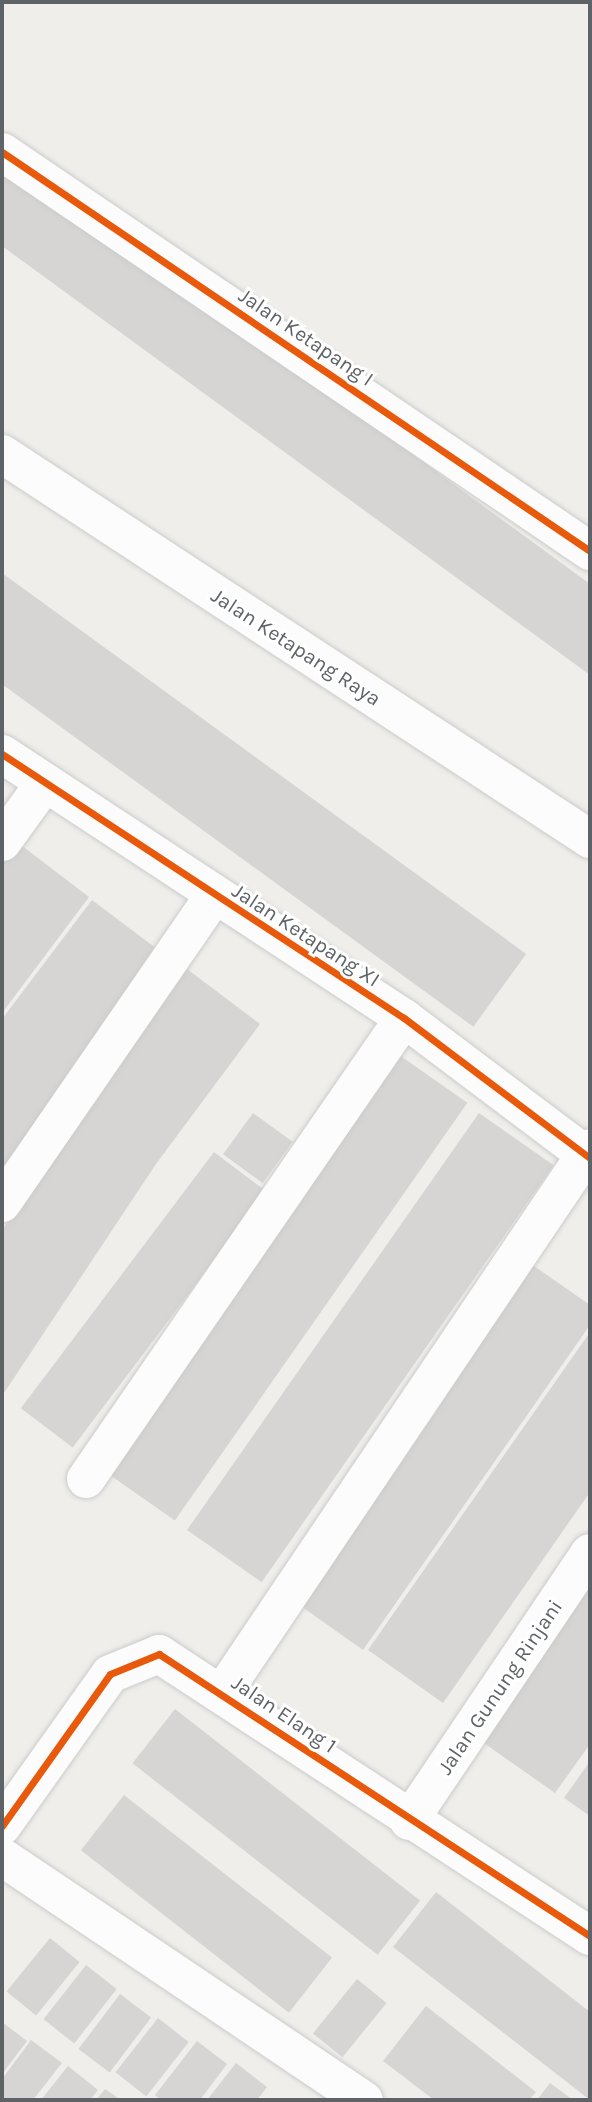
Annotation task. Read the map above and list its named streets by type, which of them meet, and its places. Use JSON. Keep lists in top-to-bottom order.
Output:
{
  "streets": {
    "street": [
      "Jalan Ketapang I",
      "Jalan Ketapang Raya",
      "Jalan Ketapang XI",
      "Jalan Gunung Rinjani",
      "Jalan Elang 1"
    ]
  },
  "crossings": [
    ["Jalan Gunung Rinjani", "Jalan Elang 1"]
  ]
}
